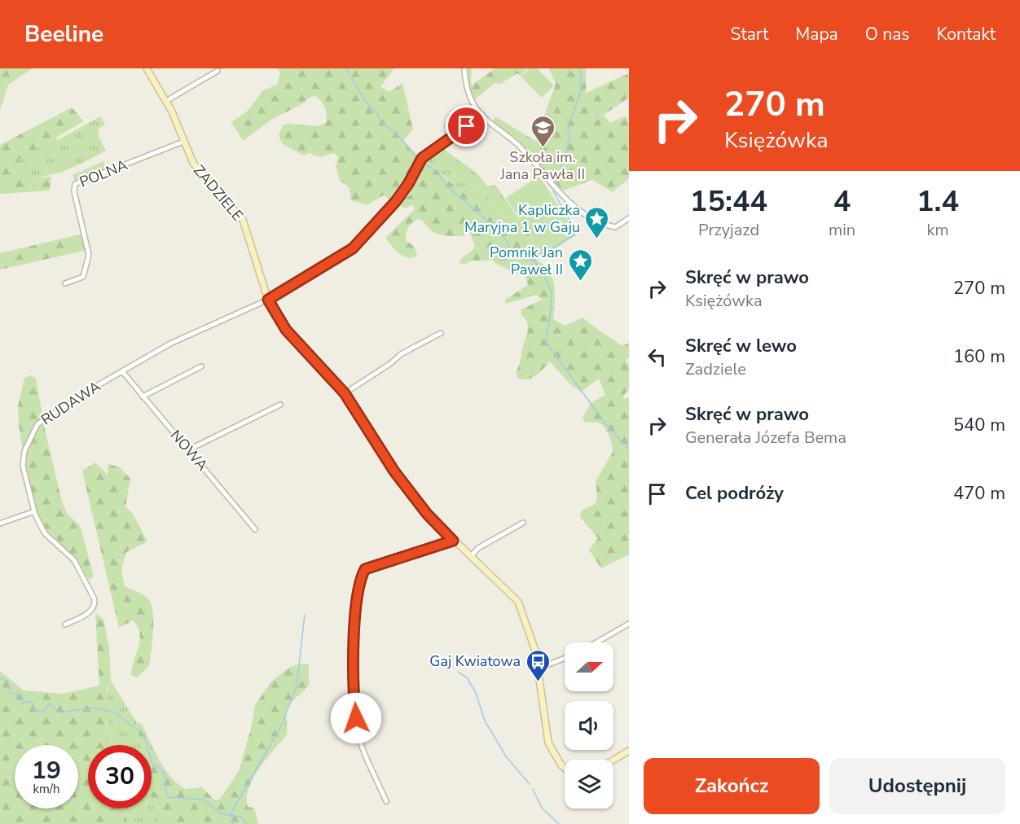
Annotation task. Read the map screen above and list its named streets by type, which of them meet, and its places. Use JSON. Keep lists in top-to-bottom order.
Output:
{
  "streets": {
    "street": [
      "POLNA",
      "ZADZIELE",
      "RUDAWA",
      "NOWA"
    ]
  },
  "crossings": [
    ["POLNA", "ZADZIELE"],
    ["ZADZIELE", "RUDAWA"],
    ["RUDAWA", "NOWA"]
  ],
  "places": {
    "school or university": ["Szkoła im. Jana Pawła II"],
    "place": ["Kapliczka Maryjna 1 w Gaju", "Pomnik Jan Paweł II"],
    "bus stop": ["Gaj Kwiatowa"]
  },
  "north": "right",
  "page": {
    "header": "Beeline",
    "nav": [
      "Start",
      "Mapa",
      "O nas",
      "Kontakt"
    ],
    "turn": ["270 m", "Księżówka"],
    "eta": [
      "15:44",
      "Przyjazd",
      "4",
      "min",
      "1.4",
      "km"
    ],
    "list": [
      {
        "name": "Skręć w prawo",
        "note": "Księżówka",
        "value": "270 m"
      },
      {
        "name": "Skręć w lewo",
        "note": "Zadziele",
        "value": "160 m"
      },
      {
        "name": "Skręć w prawo",
        "note": "Generała Józefa Bema",
        "value": "540 m"
      },
      {
        "name": "Cel podróży",
        "value": "470 m"
      }
    ],
    "speed": "19 km/h",
    "limit": "30",
    "buttons": ["Zakończ", "Udostępnij"]
  }
}
